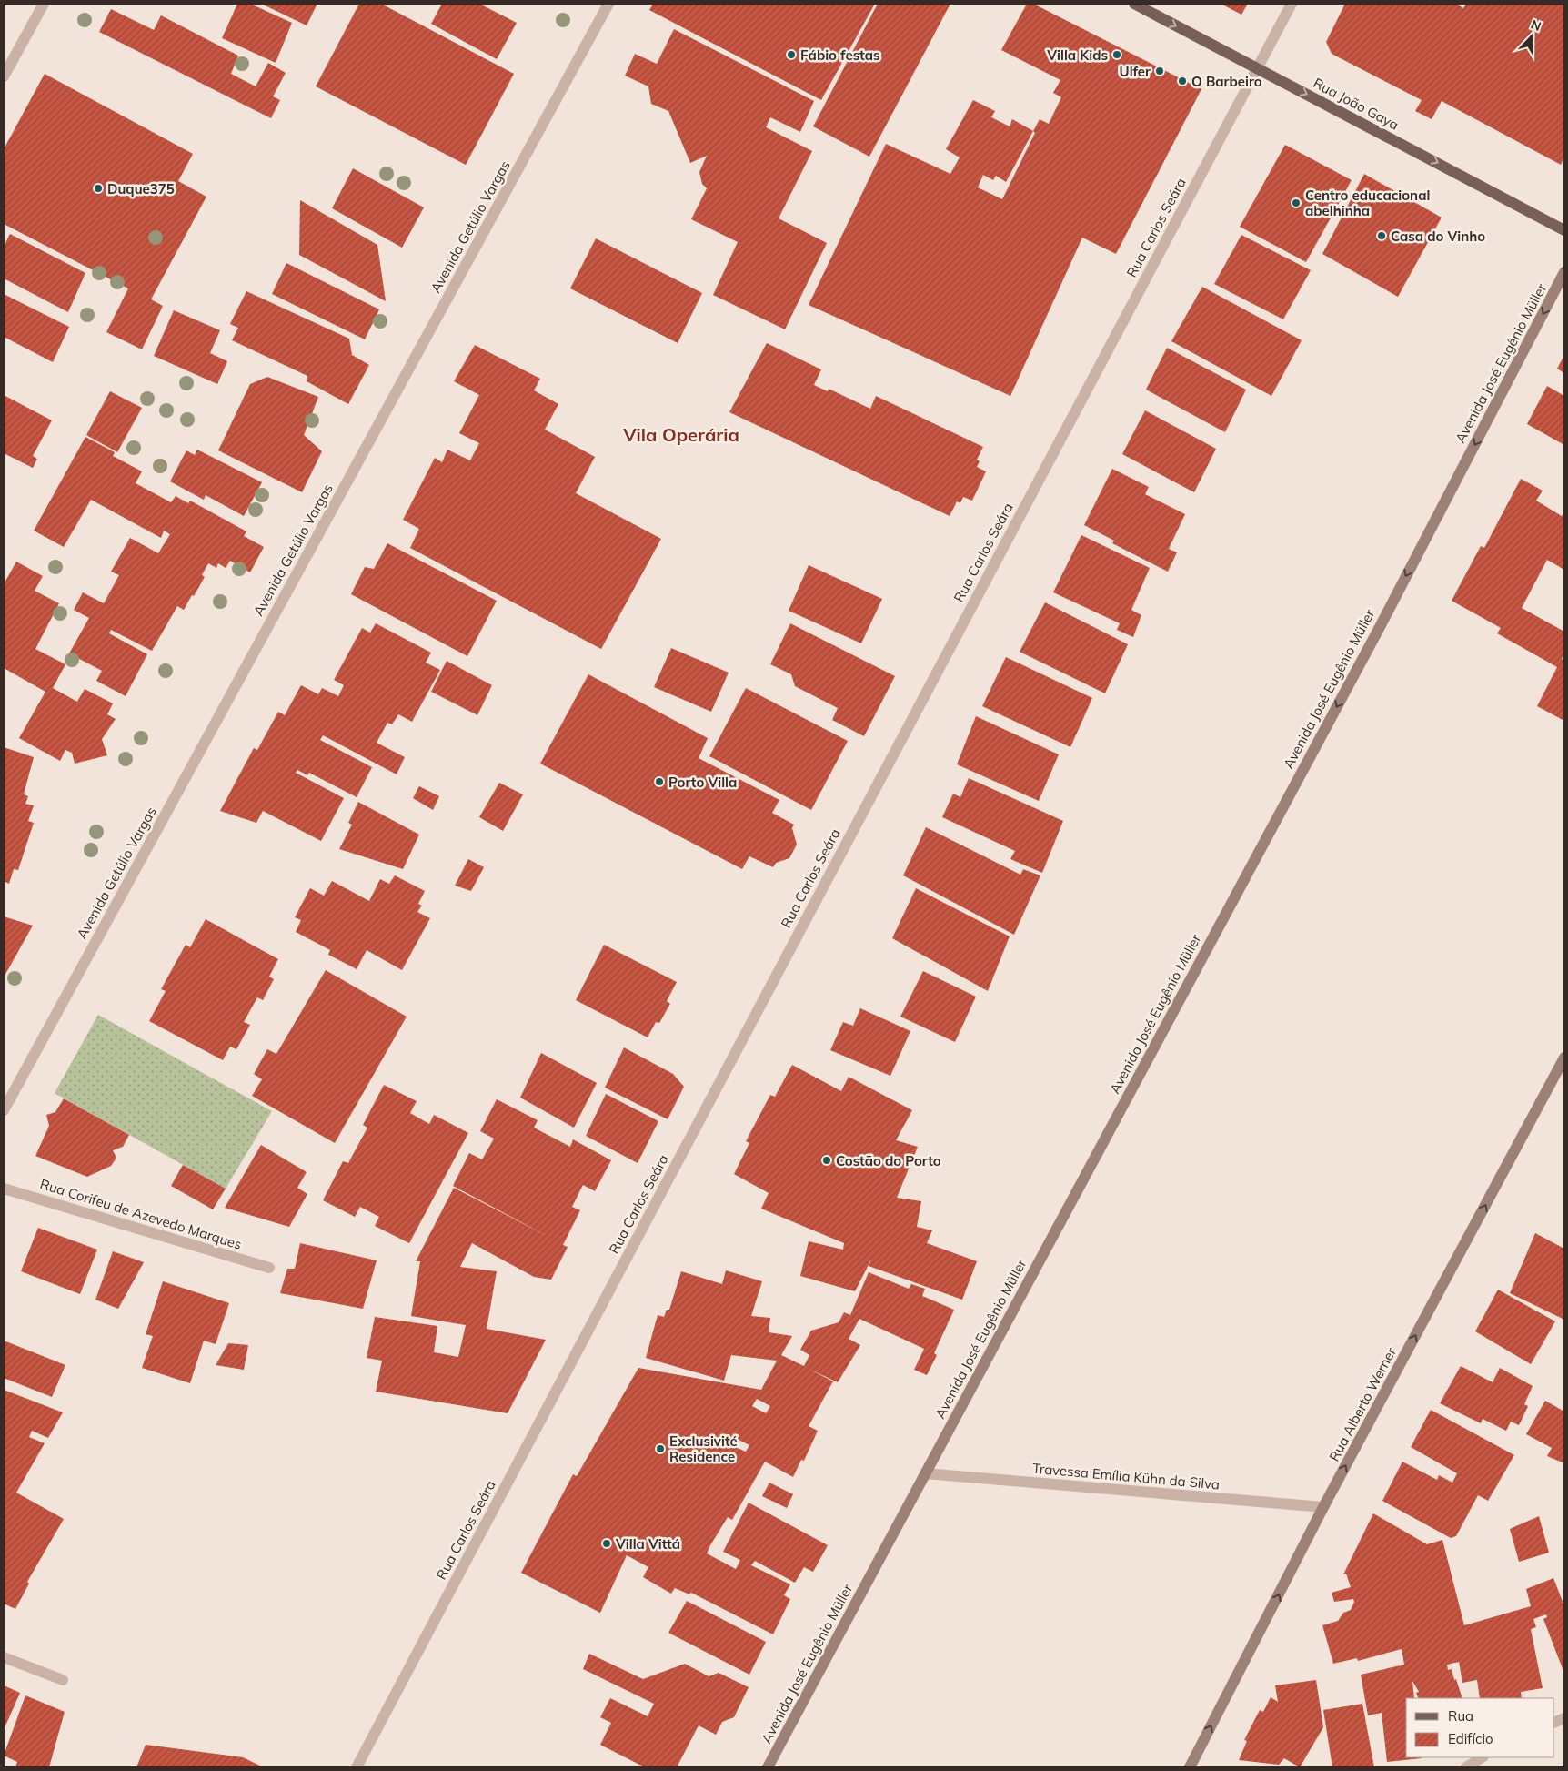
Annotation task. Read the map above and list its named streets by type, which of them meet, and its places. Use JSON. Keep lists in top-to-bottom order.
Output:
{
  "streets": {
    "main road": ["Rua João Gaya", "Avenida José Eugênio Müller", "Rua Alberto Werner"],
    "street": [
      "Avenida Getúlio Vargas",
      "Rua Carlos Seára",
      "Rua Corifeu de Azevedo Marques",
      "Travessa Emília Kühn da Silva"
    ]
  },
  "crossings": [
    ["Rua João Gaya", "Rua Carlos Seára"],
    ["Avenida José Eugênio Müller", "Travessa Emília Kühn da Silva"],
    ["Rua Alberto Werner", "Travessa Emília Kühn da Silva"]
  ],
  "one_way": ["Rua João Gaya", "Avenida José Eugênio Müller", "Rua Alberto Werner"],
  "districts": ["Vila Operária"],
  "places": [
    "Fábio festas",
    "Villa Kids",
    "Ulfer",
    "O Barbeiro",
    "Duque375",
    "Centro educacional abelhinha",
    "Casa do Vinho",
    "Porto Villa",
    "Costão do Porto",
    "Exclusivité Residence",
    "Villa Vittá"
  ],
  "legend": ["Rua", "Edifício"],
  "north": "top"
}
